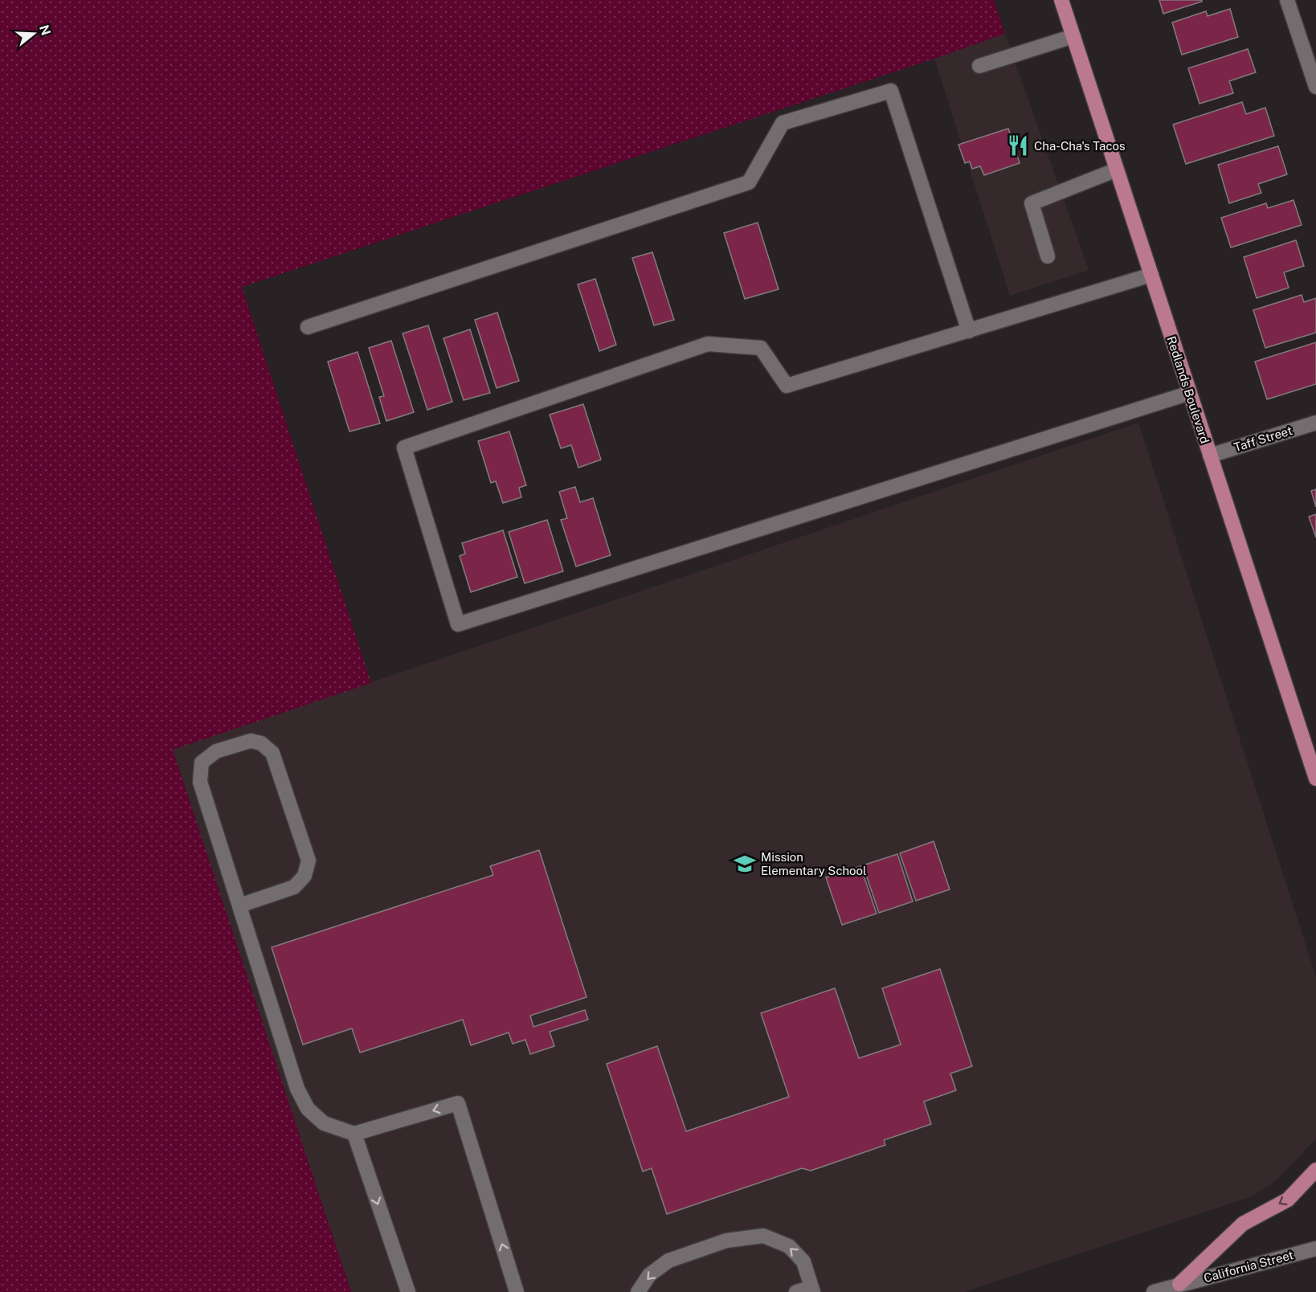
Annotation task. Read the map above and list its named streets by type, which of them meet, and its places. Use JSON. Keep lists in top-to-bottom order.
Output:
{
  "streets": {
    "main road": ["Redlands Boulevard"],
    "street": ["Taff Street", "California Street"]
  },
  "crossings": [
    ["Redlands Boulevard", "Taff Street"]
  ],
  "places": {
    "restaurant": ["Cha-Cha's Tacos"],
    "school or university": ["Mission Elementary School"]
  },
  "north": "right"
}
